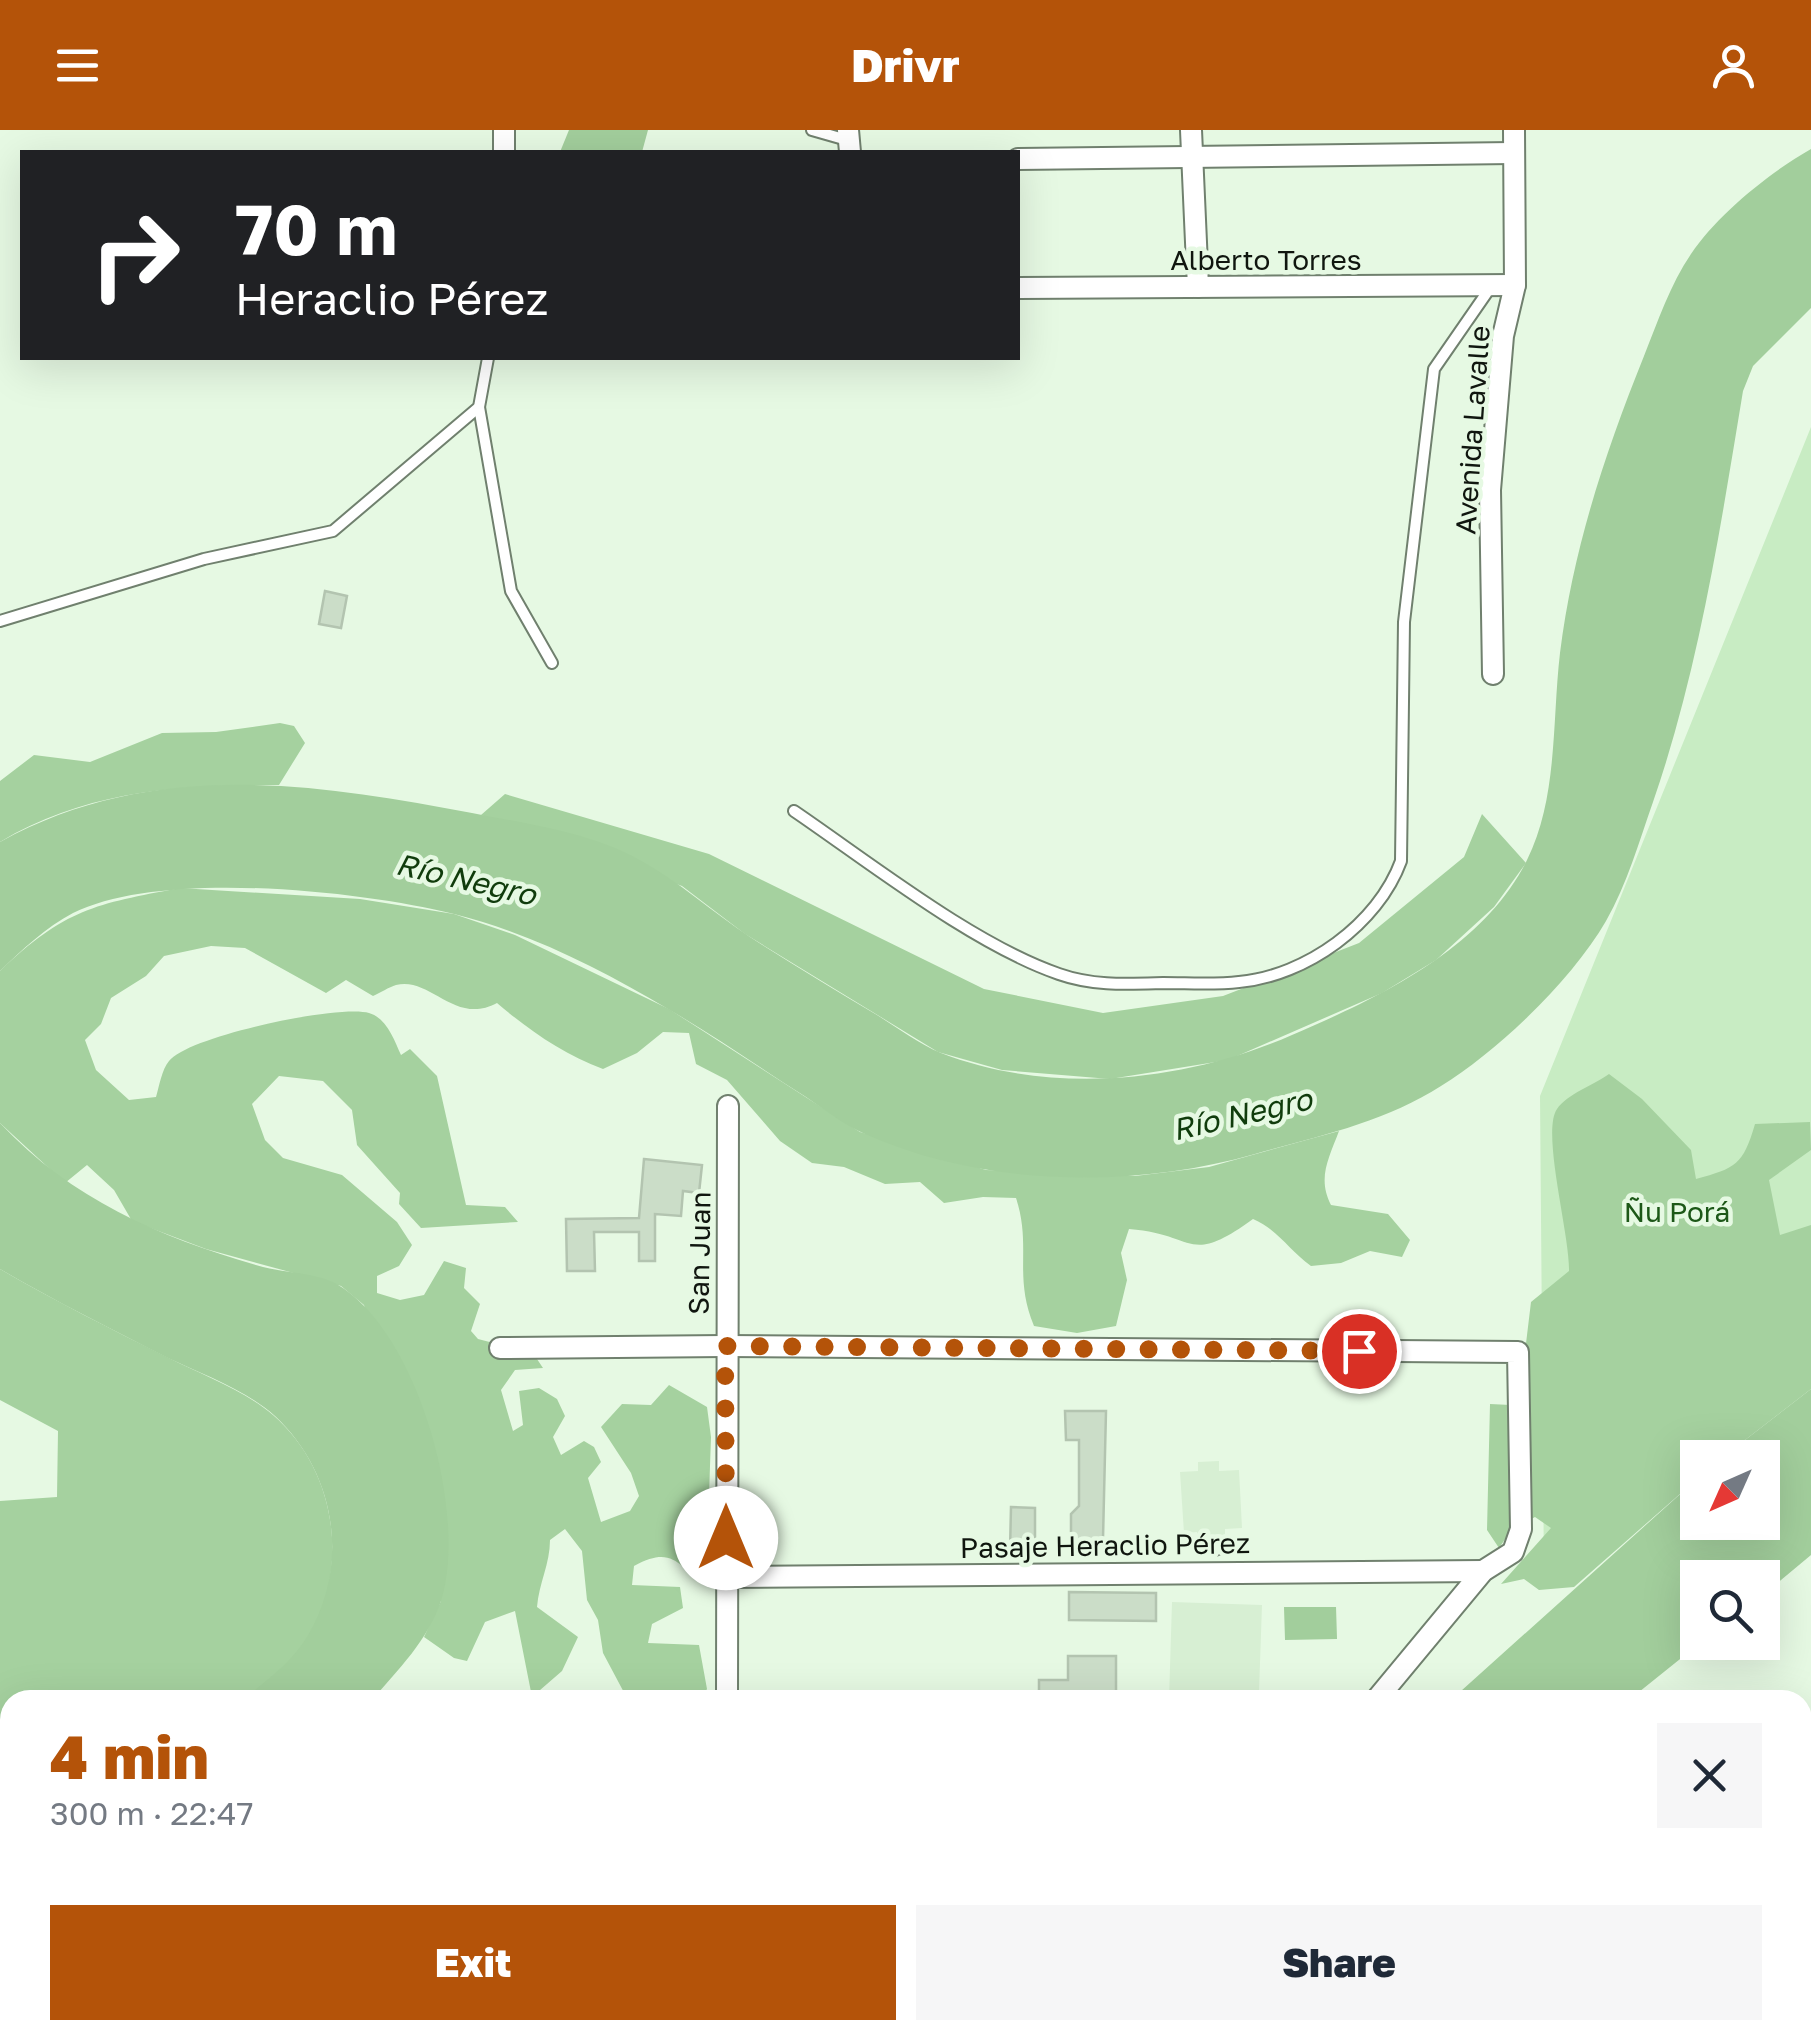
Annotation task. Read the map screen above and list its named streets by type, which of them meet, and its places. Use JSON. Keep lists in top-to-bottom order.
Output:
{
  "streets": {
    "street": [
      "Alberto Torres",
      "Avenida Lavalle",
      "San Juan",
      "Pasaje Heraclio Pérez"
    ]
  },
  "crossings": [
    ["Alberto Torres", "Avenida Lavalle"],
    ["San Juan", "Pasaje Heraclio Pérez"]
  ],
  "water": ["Río Negro"],
  "parks": ["Ñu Porá"],
  "north": "bottom left",
  "page": {
    "header": "Drivr",
    "turn": ["70 m", "Heraclio Pérez"],
    "heading": ["4 min", "300 m · 22:47"],
    "buttons": ["Exit", "Share"]
  }
}
